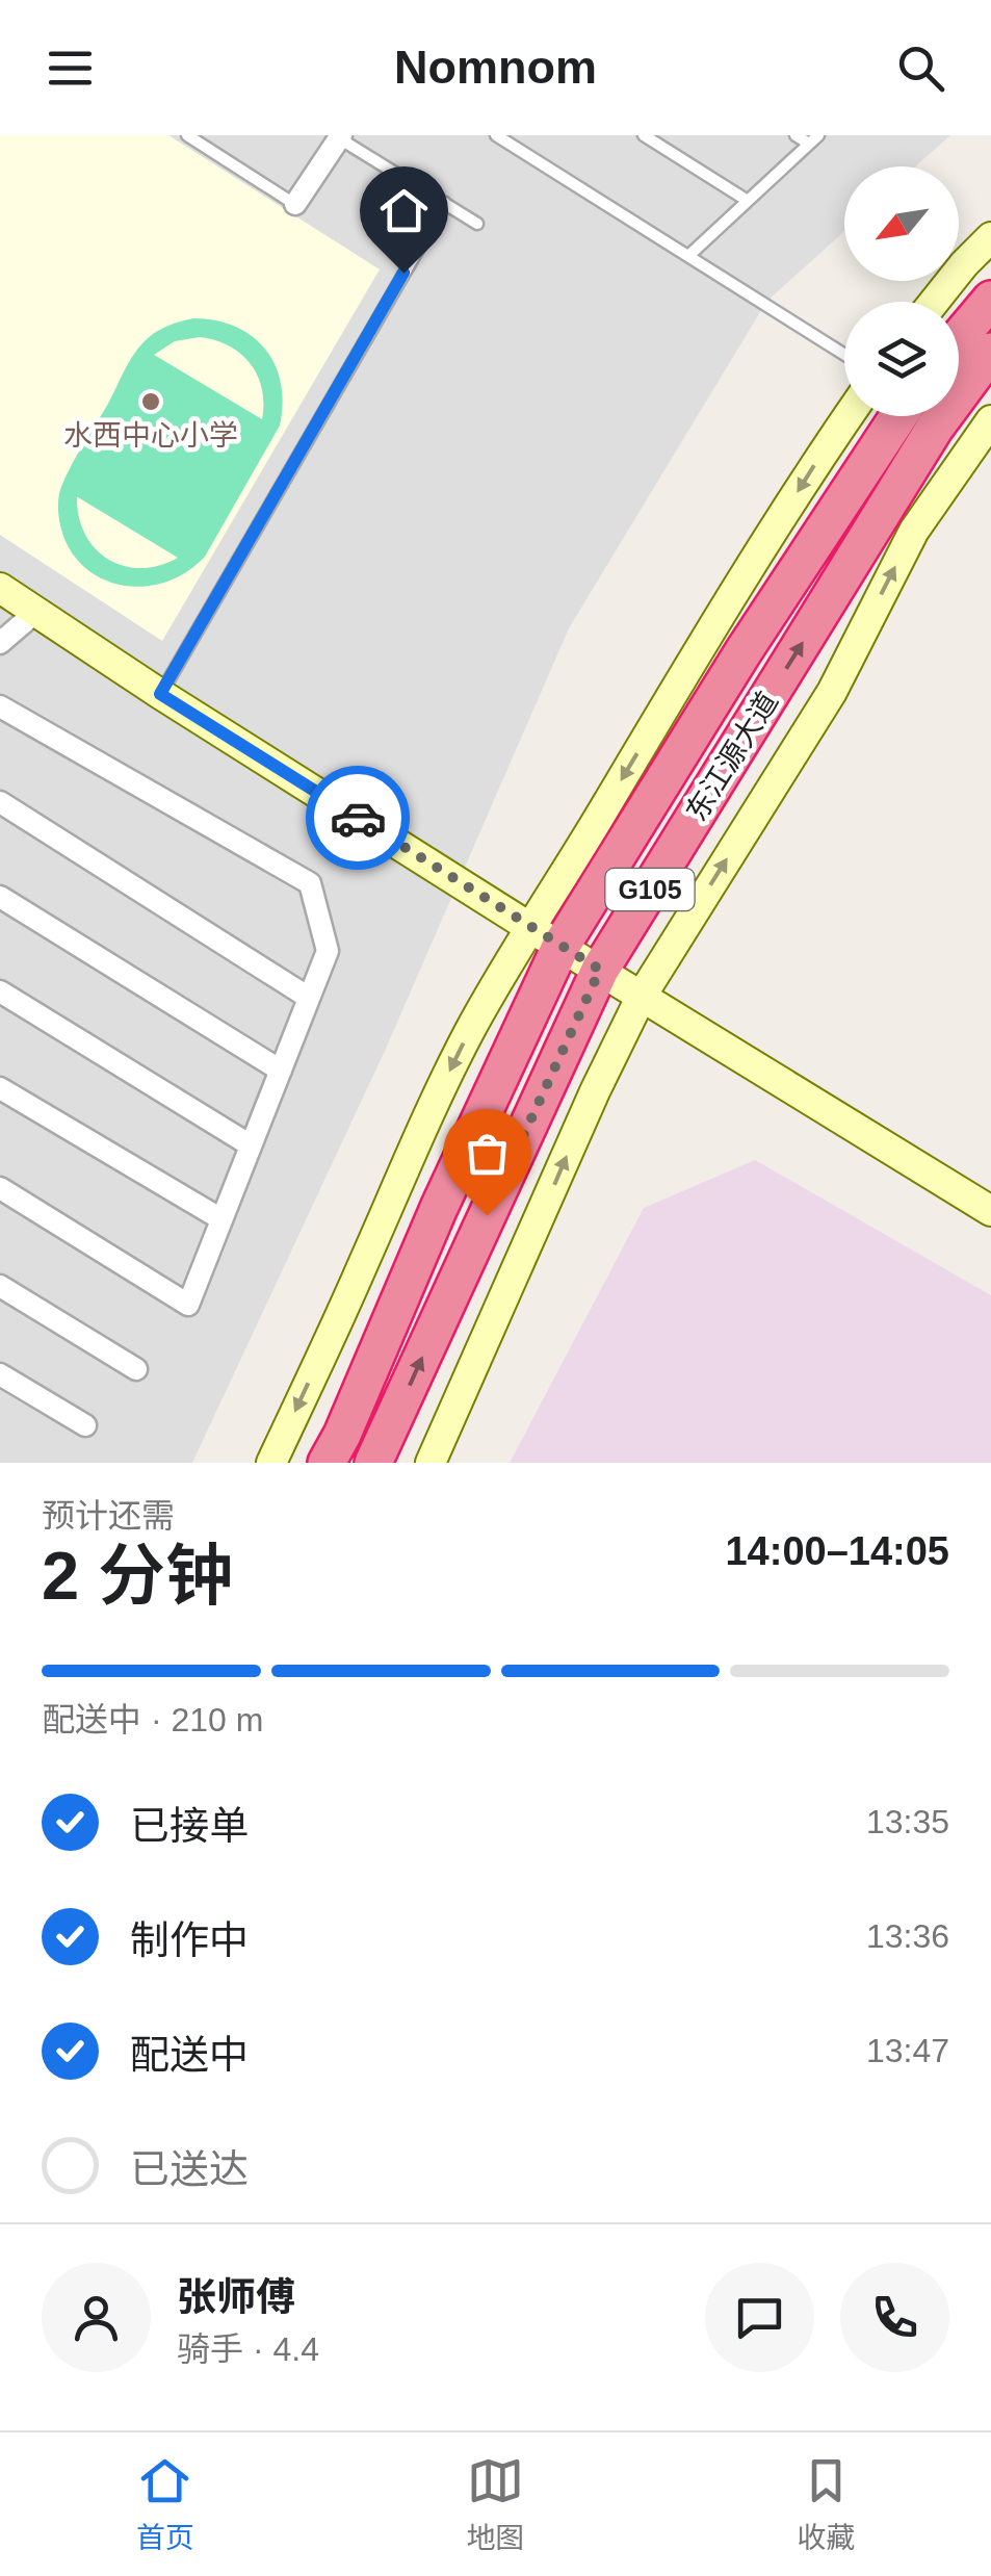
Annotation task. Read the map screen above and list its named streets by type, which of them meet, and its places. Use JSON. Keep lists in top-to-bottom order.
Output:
{
  "streets": {
    "highway": ["东江源大道", "G105"]
  },
  "places": ["水西中心小学"],
  "north": "bottom left",
  "page": {
    "header": "Nomnom",
    "heading": ["2 分钟", "预计还需", "14:00–14:05"],
    "panel": ["张师傅", "骑手 · 4.4"],
    "bar": "配送中 · 210 m",
    "list": [
      ["已接单", "13:35"],
      ["制作中", "13:36"],
      ["配送中", "13:47"],
      "已送达"
    ],
    "tabs": ["首页", "地图", "收藏"]
  }
}
